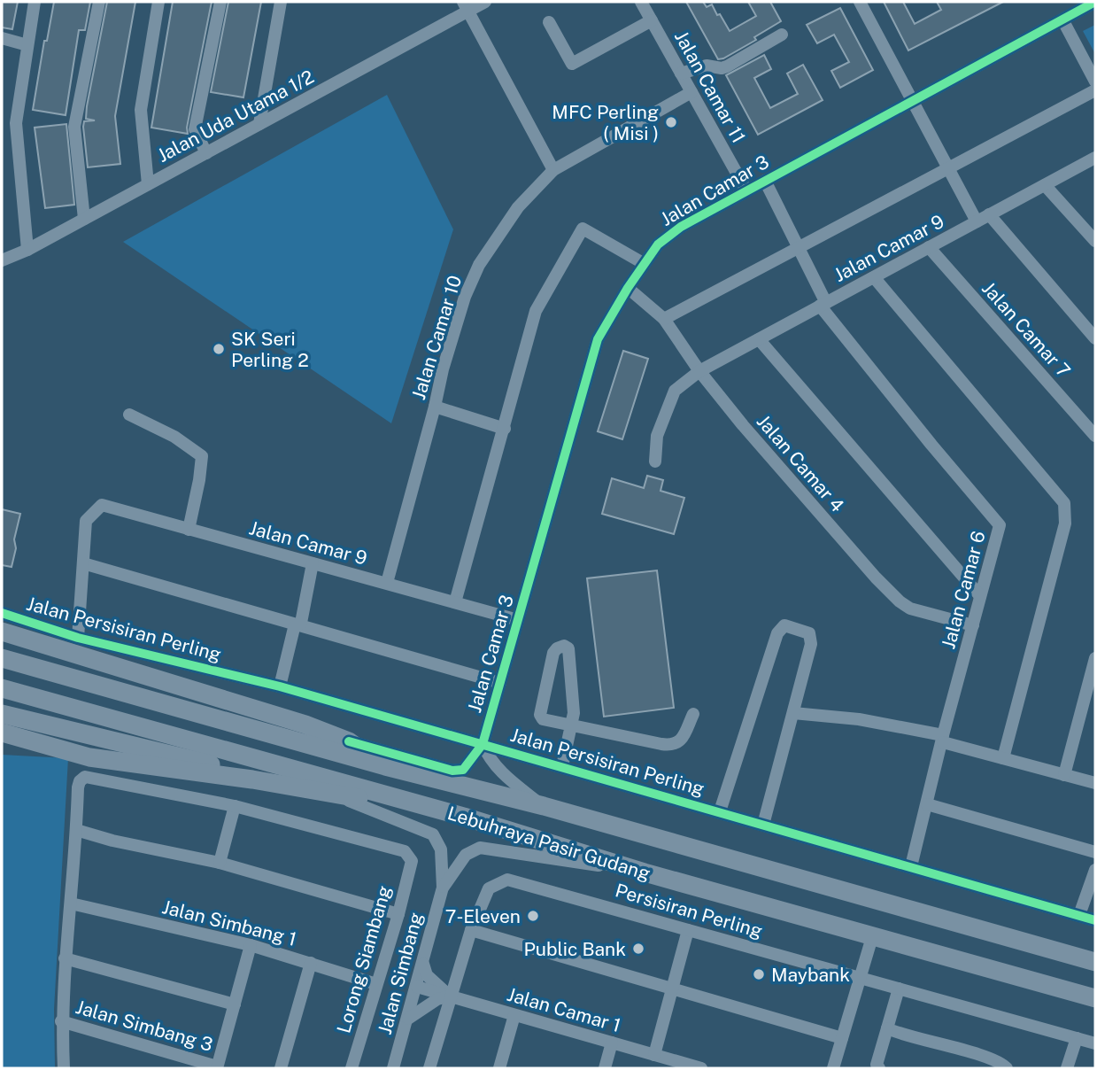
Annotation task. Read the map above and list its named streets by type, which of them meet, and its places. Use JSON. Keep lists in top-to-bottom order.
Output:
{
  "streets": {
    "highway": ["Lebuhraya Pasir Gudang"],
    "street": [
      "Jalan Camar 11",
      "Jalan Uda Utama 1/2",
      "Jalan Camar 3",
      "Jalan Camar 9",
      "Jalan Camar 7",
      "Jalan Camar 10",
      "Jalan Camar 4",
      "Jalan Camar 6",
      "Jalan Persisiran Perling",
      "Persisiran Perling",
      "Jalan Simbang 1",
      "Lorong Siambang",
      "Jalan Simbang",
      "Jalan Camar 1",
      "Jalan Simbang 3"
    ]
  },
  "crossings": [
    ["Jalan Camar 11", "Jalan Camar 3"],
    ["Jalan Camar 11", "Jalan Camar 10"],
    ["Jalan Camar 3", "Jalan Camar 9"],
    ["Jalan Camar 3", "Jalan Camar 4"],
    ["Jalan Camar 3", "Jalan Persisiran Perling"],
    ["Jalan Camar 9", "Jalan Camar 7"],
    ["Jalan Camar 9", "Jalan Camar 10"],
    ["Jalan Camar 9", "Jalan Camar 4"],
    ["Jalan Camar 9", "Jalan Camar 6"],
    ["Jalan Camar 4", "Jalan Camar 6"],
    ["Jalan Camar 6", "Jalan Persisiran Perling"],
    ["Jalan Simbang 1", "Lorong Siambang"],
    ["Jalan Simbang", "Jalan Camar 1"]
  ],
  "places": [
    "MFC Perling ( Misi )",
    "SK Seri Perling 2",
    "7-Eleven",
    "Public Bank",
    "Maybank"
  ]
}
